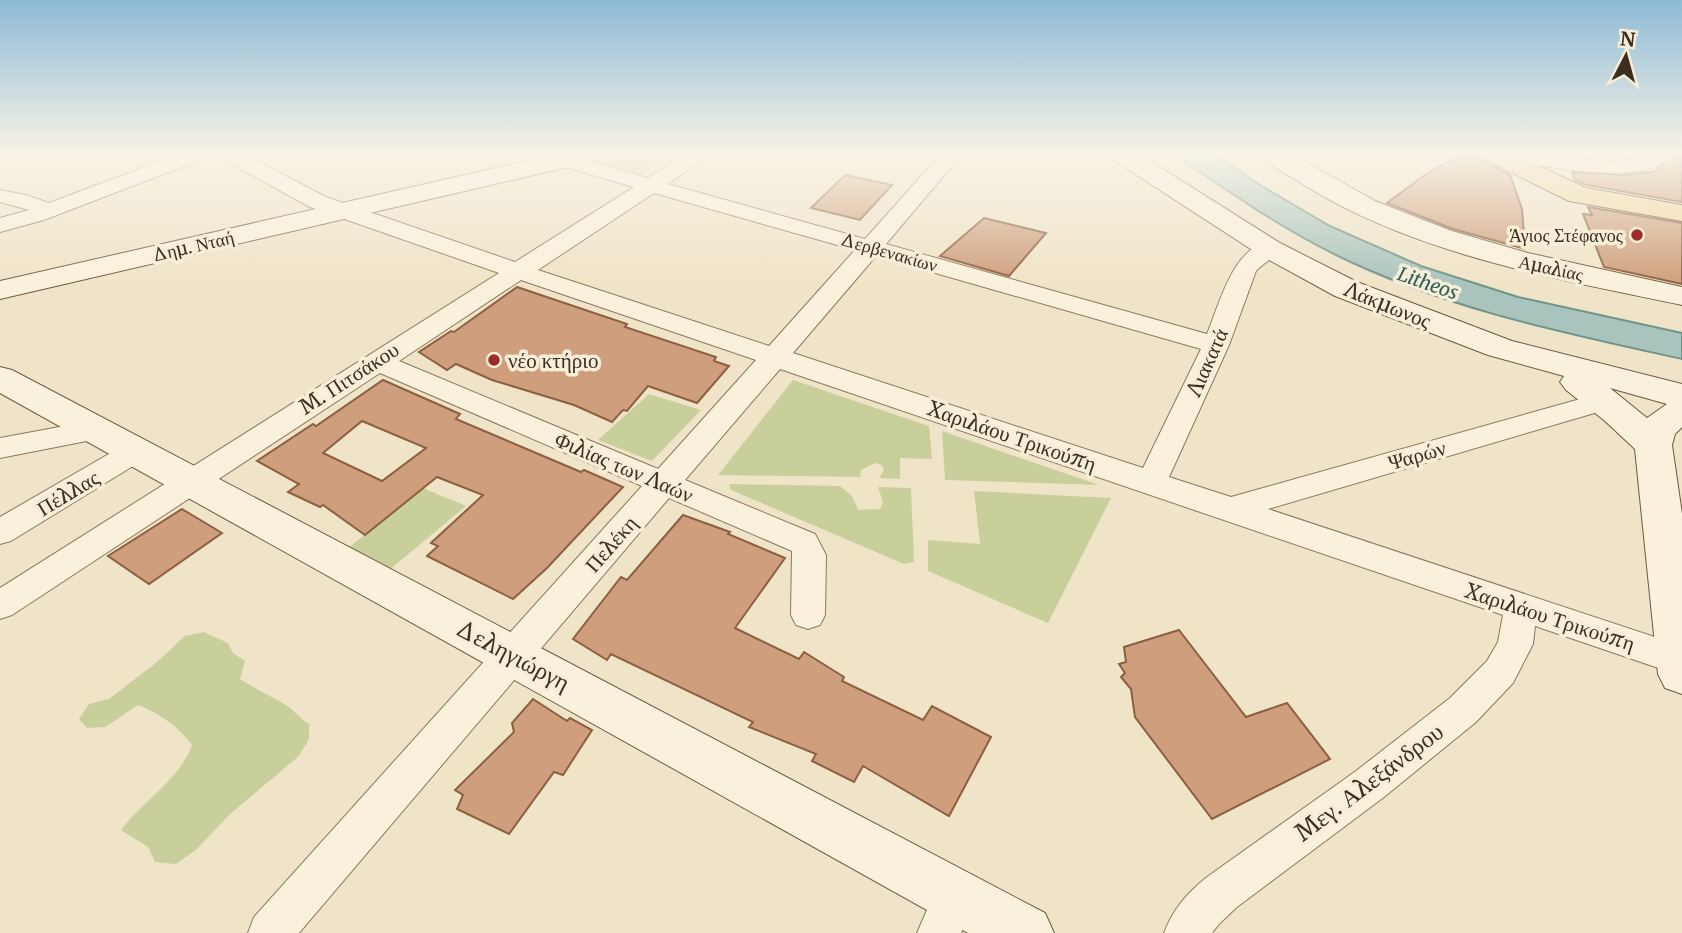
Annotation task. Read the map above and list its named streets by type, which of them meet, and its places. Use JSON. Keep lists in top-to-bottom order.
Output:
{
  "streets": {
    "street": [
      "Δημ. Νταή",
      "Δερβενακίων",
      "Αμαλίας",
      "Λάκμωνος",
      "Λιακατά",
      "Μ. Πιτσάκου",
      "Χαριλάου Τρικούπη",
      "Ψαρών",
      "Φιλίας των Λαών",
      "Πέλλας",
      "Πελέκη",
      "Δεληγιώργη",
      "Μεγ. Αλεξάνδρου"
    ]
  },
  "crossings": [
    ["Δημ. Νταή", "Χαριλάου Τρικούπη"],
    ["Δερβενακίων", "Λιακατά"],
    ["Δερβενακίων", "Πελέκη"],
    ["Λάκμωνος", "Λιακατά"],
    ["Λιακατά", "Χαριλάου Τρικούπη"],
    ["Μ. Πιτσάκου", "Χαριλάου Τρικούπη"],
    ["Μ. Πιτσάκου", "Φιλίας των Λαών"],
    ["Μ. Πιτσάκου", "Δεληγιώργη"],
    ["Χαριλάου Τρικούπη", "Ψαρών"],
    ["Χαριλάου Τρικούπη", "Πελέκη"],
    ["Χαριλάου Τρικούπη", "Μεγ. Αλεξάνδρου"],
    ["Φιλίας των Λαών", "Πελέκη"],
    ["Πέλλας", "Δεληγιώργη"],
    ["Πελέκη", "Δεληγιώργη"]
  ],
  "water": ["Litheos"],
  "places": ["Άγιος Στέφανος", "νέο κτήριο"],
  "north": "top"
}
